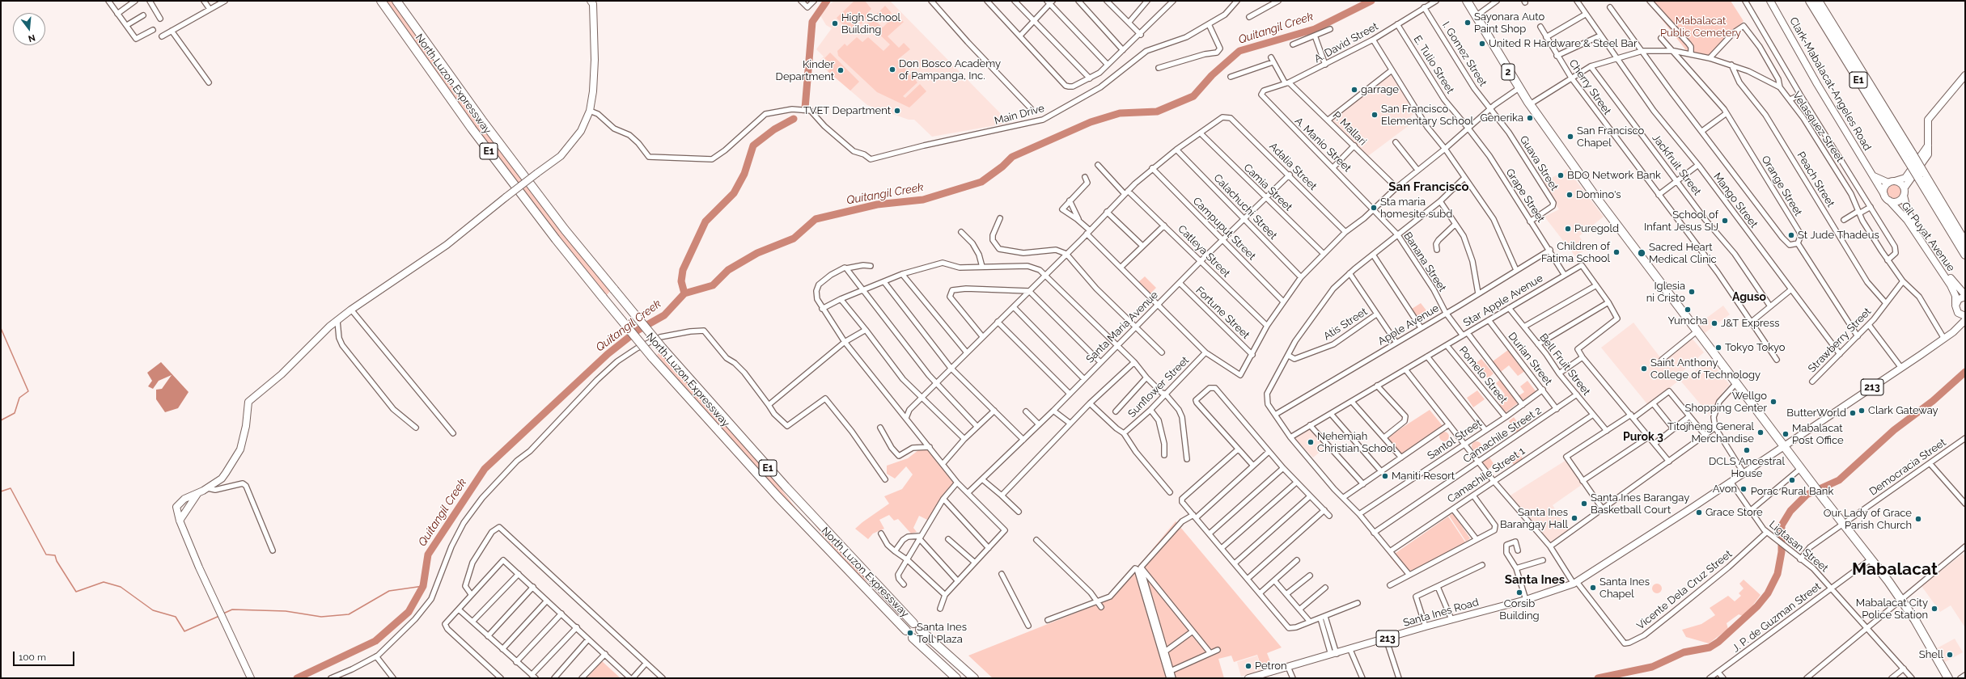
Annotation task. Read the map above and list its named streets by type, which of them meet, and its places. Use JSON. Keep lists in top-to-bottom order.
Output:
{
  "streets": {
    "highway": ["2", "E1", "North Luzon Expressway"],
    "main road": [
      "Clark-Mabalacat-Angeles Road",
      "Gil Puyat Avenue",
      "213",
      "Santa Ines Road"
    ],
    "street": [
      "A. David Street",
      "I. Gomez Street",
      "E. Tulio Street",
      "Cherry Street",
      "Main Drive",
      "Velasquez Street",
      "P. Mallari",
      "A. Manio Street",
      "Guava Street",
      "Jackfruit Street",
      "Adalia Street",
      "Peach Street",
      "Orange Street",
      "Camia Street",
      "Grape Street",
      "Mango Street",
      "Calachuchi Street",
      "Campuput Street",
      "Catleya Street",
      "Banana Street",
      "Star Apple Avenue",
      "Fortune Street",
      "Atis Street",
      "Apple Avenue",
      "Santa Maria Avenue",
      "Strawberry Street",
      "Durian Street",
      "Bell Fruit Street",
      "Pomelo Street",
      "Sunflower Street",
      "Camachile Street 2",
      "Santol Street",
      "Democracia Street",
      "Camachile Street 1",
      "Ligtasan Street",
      "Vicente Dela Cruz Street",
      "J. P. de Guzman Street"
    ]
  },
  "crossings": [
    ["A. David Street", "I. Gomez Street"],
    ["A. David Street", "E. Tulio Street"],
    ["A. David Street", "P. Mallari"],
    ["A. David Street", "A. Manio Street"],
    ["I. Gomez Street", "Guava Street"],
    ["E. Tulio Street", "Grape Street"],
    ["2", "Velasquez Street"],
    ["2", "213"],
    ["2", "Democracia Street"],
    ["2", "J. P. de Guzman Street"],
    ["Clark-Mabalacat-Angeles Road", "Gil Puyat Avenue"],
    ["Cherry Street", "Velasquez Street"],
    ["Velasquez Street", "Jackfruit Street"],
    ["Velasquez Street", "Peach Street"],
    ["Velasquez Street", "Orange Street"],
    ["Velasquez Street", "Mango Street"],
    ["Velasquez Street", "Strawberry Street"],
    ["Velasquez Street", "213"],
    ["A. Manio Street", "Banana Street"],
    ["Guava Street", "Grape Street"],
    ["Adalia Street", "Camia Street"],
    ["Adalia Street", "Santa Maria Avenue"],
    ["Peach Street", "Strawberry Street"],
    ["Camia Street", "Santa Maria Avenue"],
    ["Grape Street", "Star Apple Avenue"],
    ["Grape Street", "Apple Avenue"],
    ["Mango Street", "Strawberry Street"],
    ["Calachuchi Street", "Santa Maria Avenue"],
    ["Campuput Street", "Santa Maria Avenue"],
    ["Catleya Street", "Santa Maria Avenue"],
    ["Banana Street", "Star Apple Avenue"],
    ["Banana Street", "Apple Avenue"],
    ["Star Apple Avenue", "Durian Street"],
    ["Star Apple Avenue", "Bell Fruit Street"],
    ["Star Apple Avenue", "Pomelo Street"],
    ["Fortune Street", "Santa Maria Avenue"],
    ["Durian Street", "Camachile Street 2"],
    ["Durian Street", "Santol Street"],
    ["Bell Fruit Street", "Camachile Street 2"],
    ["Bell Fruit Street", "Camachile Street 1"],
    ["Pomelo Street", "Santol Street"],
    ["213", "Ligtasan Street"],
    ["213", "Vicente Dela Cruz Street"],
    ["213", "Santa Ines Road"],
    ["Democracia Street", "Ligtasan Street"],
    ["Ligtasan Street", "Vicente Dela Cruz Street"],
    ["Ligtasan Street", "J. P. de Guzman Street"]
  ],
  "districts": [
    "San Francisco",
    "Aguso",
    "Purok 3",
    "Mabalacat",
    "Santa Ines"
  ],
  "water": ["Quitangil Creek"],
  "parks": ["Mabalacat Public Cemetery"],
  "places": [
    "Sayonara Auto Paint Shop",
    "High School Building",
    "United R Hardware & Steel Bar",
    "Don Bosco Academy of Pampanga, Inc.",
    "Kinder Department",
    "garrage",
    "TVET Department",
    "San Francisco Elementary School",
    "Generika",
    "San Francisco Chapel",
    "BDO Network Bank",
    "Domino's",
    "Sta maria homesite subd",
    "School of Infant Jesus SIJ",
    "Puregold",
    "St Jude Thadeus",
    "Children of Fatima School",
    "Sacred Heart Medical Clinic",
    "Iglesia ni Cristo",
    "Yumcha",
    "J&T Express",
    "Tokyo Tokyo",
    "Saint Anthony College of Technology",
    "Wellgo Shopping Center",
    "Clark Gateway",
    "ButterWorld",
    "Titojheng General Merchandise",
    "Mabalacat Post Office",
    "Nehemiah Christian School",
    "DCLS Ancestral House",
    "Maniti Resort",
    "Porac Rural Bank",
    "Avon",
    "Santa Ines Barangay Basketball Court",
    "Grace Store",
    "Santa Ines Barangay Hall",
    "Our Lady of Grace Parish Church",
    "Santa Ines Chapel",
    "Corsib Building",
    "Mabalacat City Police Station",
    "Santa Ines Toll Plaza",
    "Shell",
    "Petron"
  ],
  "scale_bar": "100 m",
  "north": "bottom"
}
